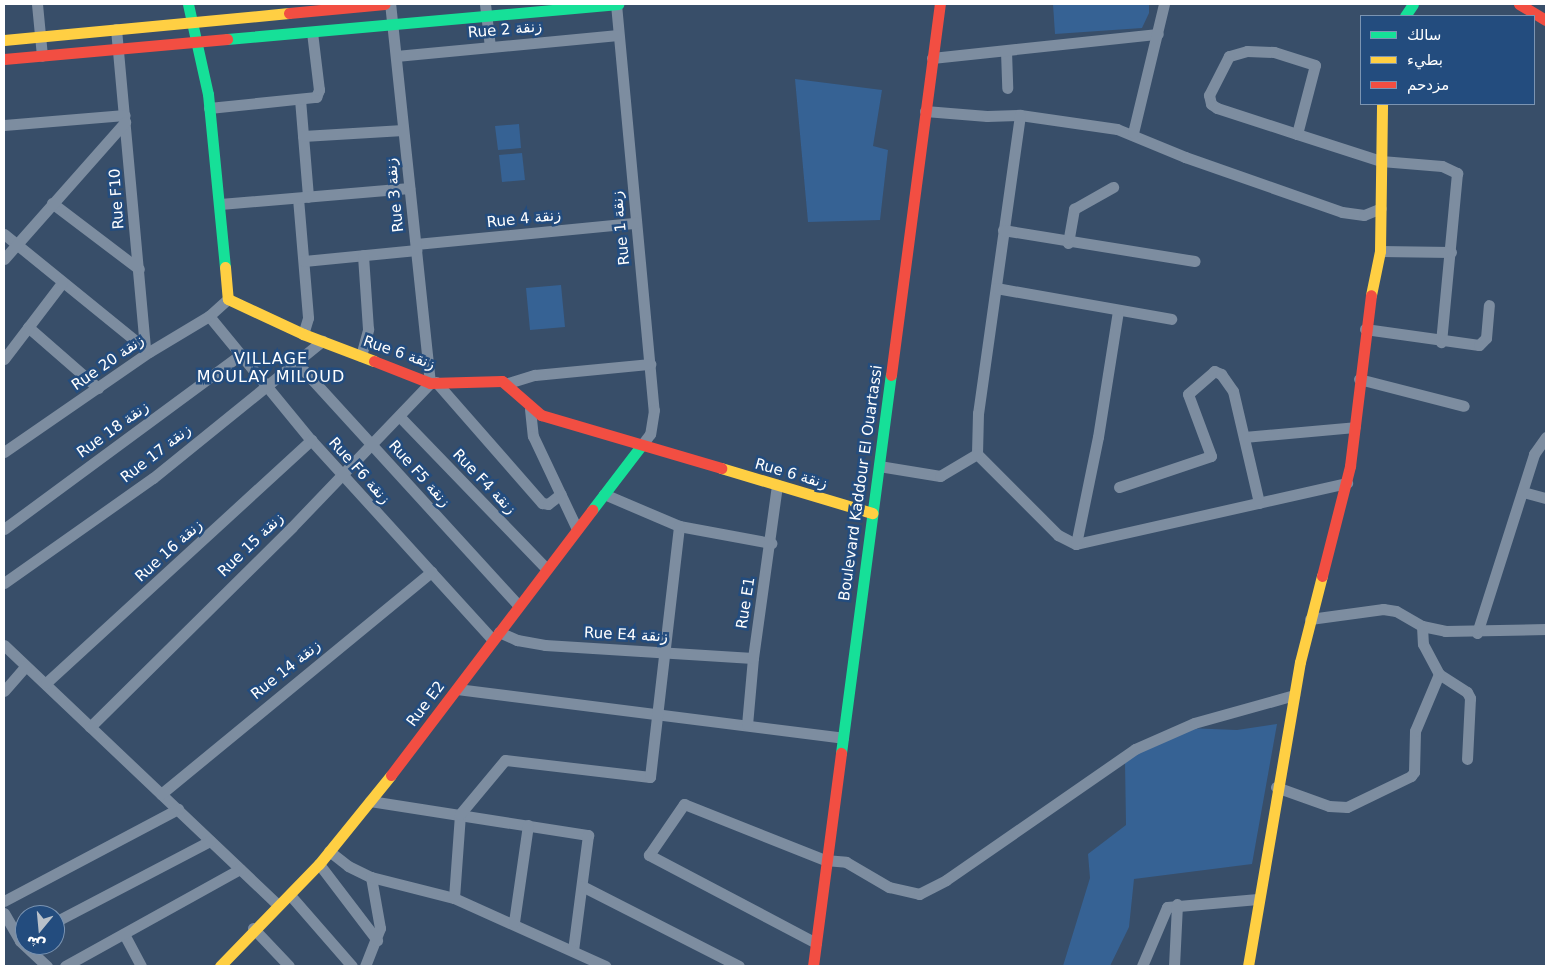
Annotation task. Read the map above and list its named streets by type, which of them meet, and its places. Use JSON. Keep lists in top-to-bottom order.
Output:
{
  "streets": {
    "street": [
      "Rue 2 زنقة",
      "Rue 3 زنقة",
      "Rue F10",
      "Rue 4 زنقة",
      "Rue 1 زنقة",
      "Rue 6 زنقة",
      "Rue 20 زنقة",
      "Rue 18 زنقة",
      "Rue 17 زنقة",
      "Rue F6 زنقة",
      "Rue F5 زنقة",
      "Rue F4 زنقة",
      "Boulevard Kaddour El Ouartassi",
      "Rue 15 زنقة",
      "Rue 16 زنقة",
      "Rue E1",
      "Rue E4 زنقة",
      "Rue 14 زنقة",
      "Rue E2"
    ]
  },
  "crossings": [
    ["Rue 2 زنقة", "Rue 3 زنقة"],
    ["Rue 2 زنقة", "Rue 1 زنقة"],
    ["Rue 3 زنقة", "Rue 4 زنقة"],
    ["Rue 3 زنقة", "Rue 6 زنقة"],
    ["Rue 3 زنقة", "Rue 15 زنقة"],
    ["Rue F10", "Rue 20 زنقة"],
    ["Rue 4 زنقة", "Rue 1 زنقة"],
    ["Rue 1 زنقة", "Rue 6 زنقة"],
    ["Rue 1 زنقة", "Rue E2"],
    ["Rue 6 زنقة", "Rue 20 زنقة"],
    ["Rue 6 زنقة", "Rue 17 زنقة"],
    ["Rue 6 زنقة", "Boulevard Kaddour El Ouartassi"],
    ["Rue 6 زنقة", "Rue 15 زنقة"],
    ["Rue 6 زنقة", "Rue E1"],
    ["Rue 6 زنقة", "Rue E2"],
    ["Rue 20 زنقة", "Rue F6 زنقة"],
    ["Rue 18 زنقة", "Rue F6 زنقة"],
    ["Rue 17 زنقة", "Rue F6 زنقة"],
    ["Rue 17 زنقة", "Rue F5 زنقة"],
    ["Rue F6 زنقة", "Rue 15 زنقة"],
    ["Rue F6 زنقة", "Rue 16 زنقة"],
    ["Rue F6 زنقة", "Rue E4 زنقة"],
    ["Rue F6 زنقة", "Rue 14 زنقة"],
    ["Rue F6 زنقة", "Rue E2"],
    ["Rue F5 زنقة", "Rue 15 زنقة"],
    ["Rue F5 زنقة", "Rue E2"],
    ["Rue F4 زنقة", "Rue 15 زنقة"],
    ["Rue F4 زنقة", "Rue E2"],
    ["Rue E1", "Rue E4 زنقة"],
    ["Rue E4 زنقة", "Rue E2"]
  ],
  "districts": ["VILLAGE MOULAY MILOUD"],
  "legend": ["سالك", "بطيء", "مزدحم"],
  "north": "bottom"
}
